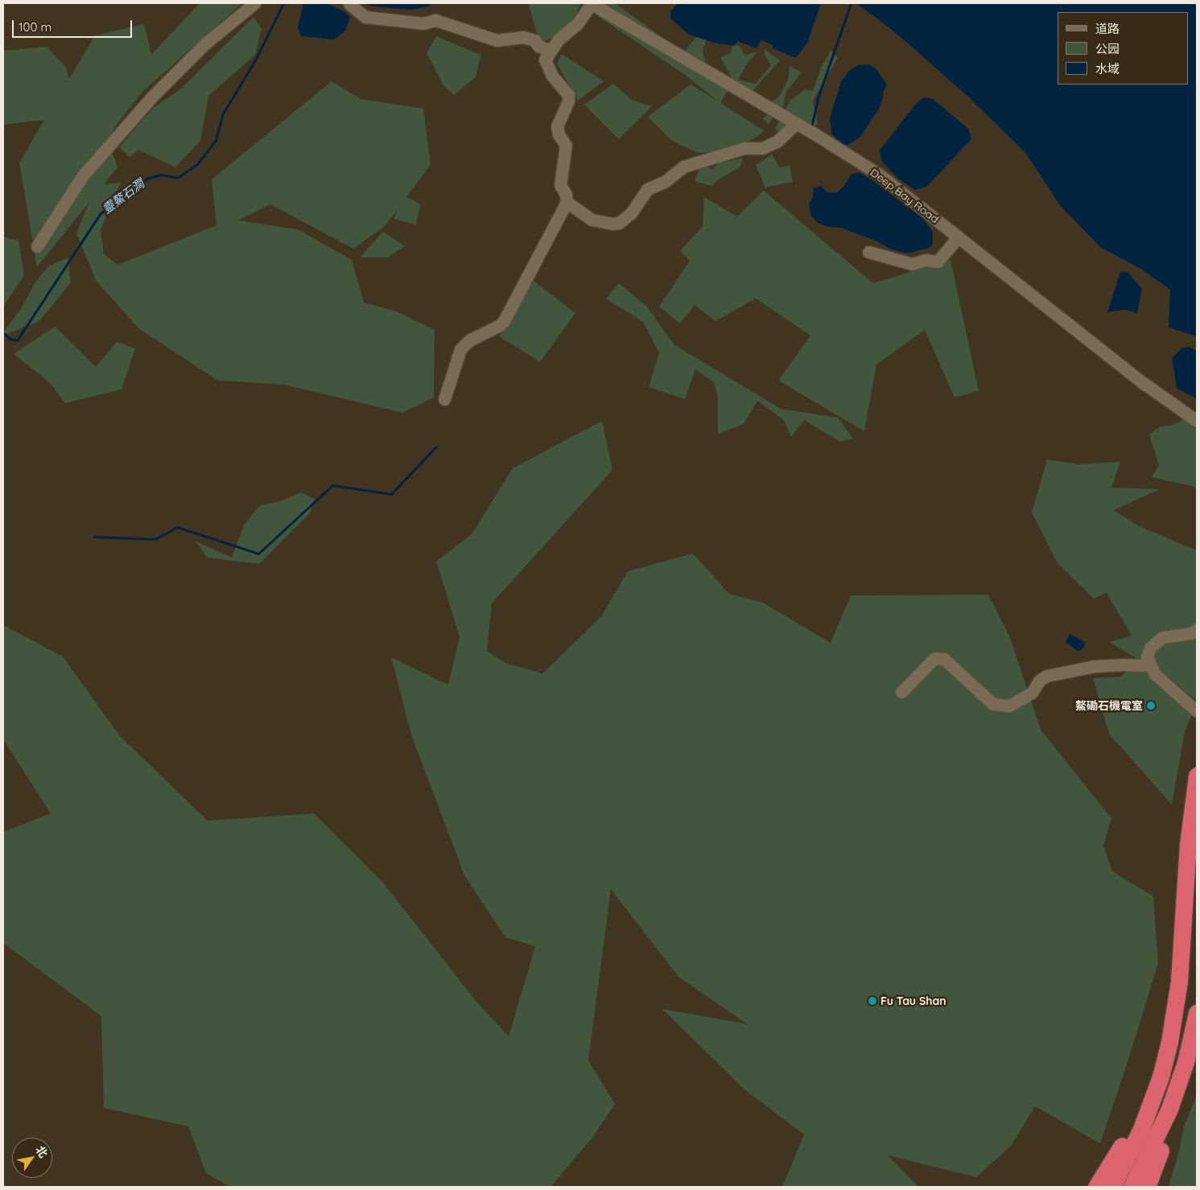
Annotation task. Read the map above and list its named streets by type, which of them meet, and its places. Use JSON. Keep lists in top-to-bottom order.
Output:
{
  "streets": {
    "street": ["Deep Bay Road"]
  },
  "water": ["靈鰲石澗"],
  "places": ["鰲磡石機電室", "Fu Tau Shan"],
  "legend": ["道路", "公园", "水域"],
  "scale_bar": "100 m",
  "north": "top right"
}
